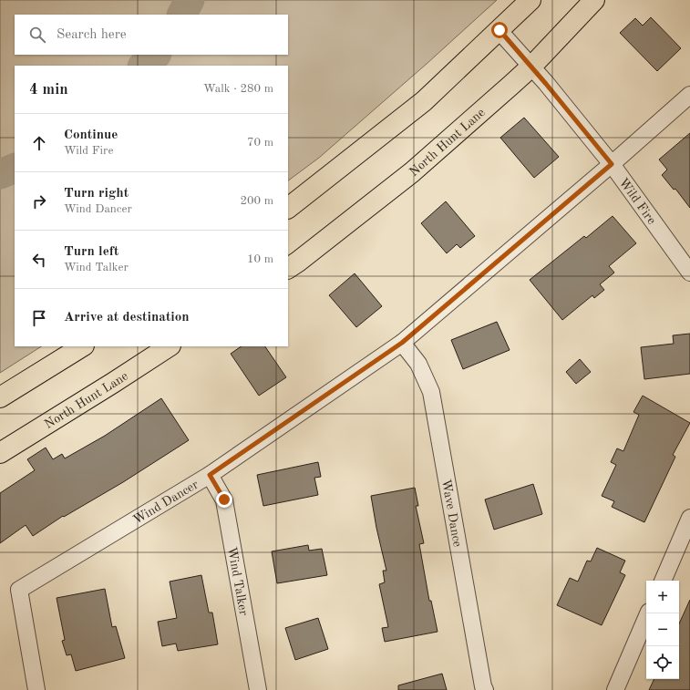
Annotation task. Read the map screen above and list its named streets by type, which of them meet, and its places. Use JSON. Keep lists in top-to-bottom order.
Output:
{
  "streets": {
    "main road": ["North Hunt Lane"],
    "street": [
      "Wild Fire",
      "Wind Dancer",
      "Wave Dance",
      "Wind Talker"
    ]
  },
  "crossings": [
    ["North Hunt Lane", "Wild Fire"],
    ["Wild Fire", "Wind Dancer"],
    ["Wind Dancer", "Wave Dance"],
    ["Wind Dancer", "Wind Talker"]
  ],
  "page": {
    "search": "Search here",
    "heading": ["4 min", "Walk · 280 m"],
    "list": [
      ["Continue", "Wild Fire", "70 m"],
      ["Turn right", "Wind Dancer", "200 m"],
      ["Turn left", "Wind Talker", "10 m"],
      "Arrive at destination"
    ],
    "map_buttons": ["+", "−"]
  }
}
